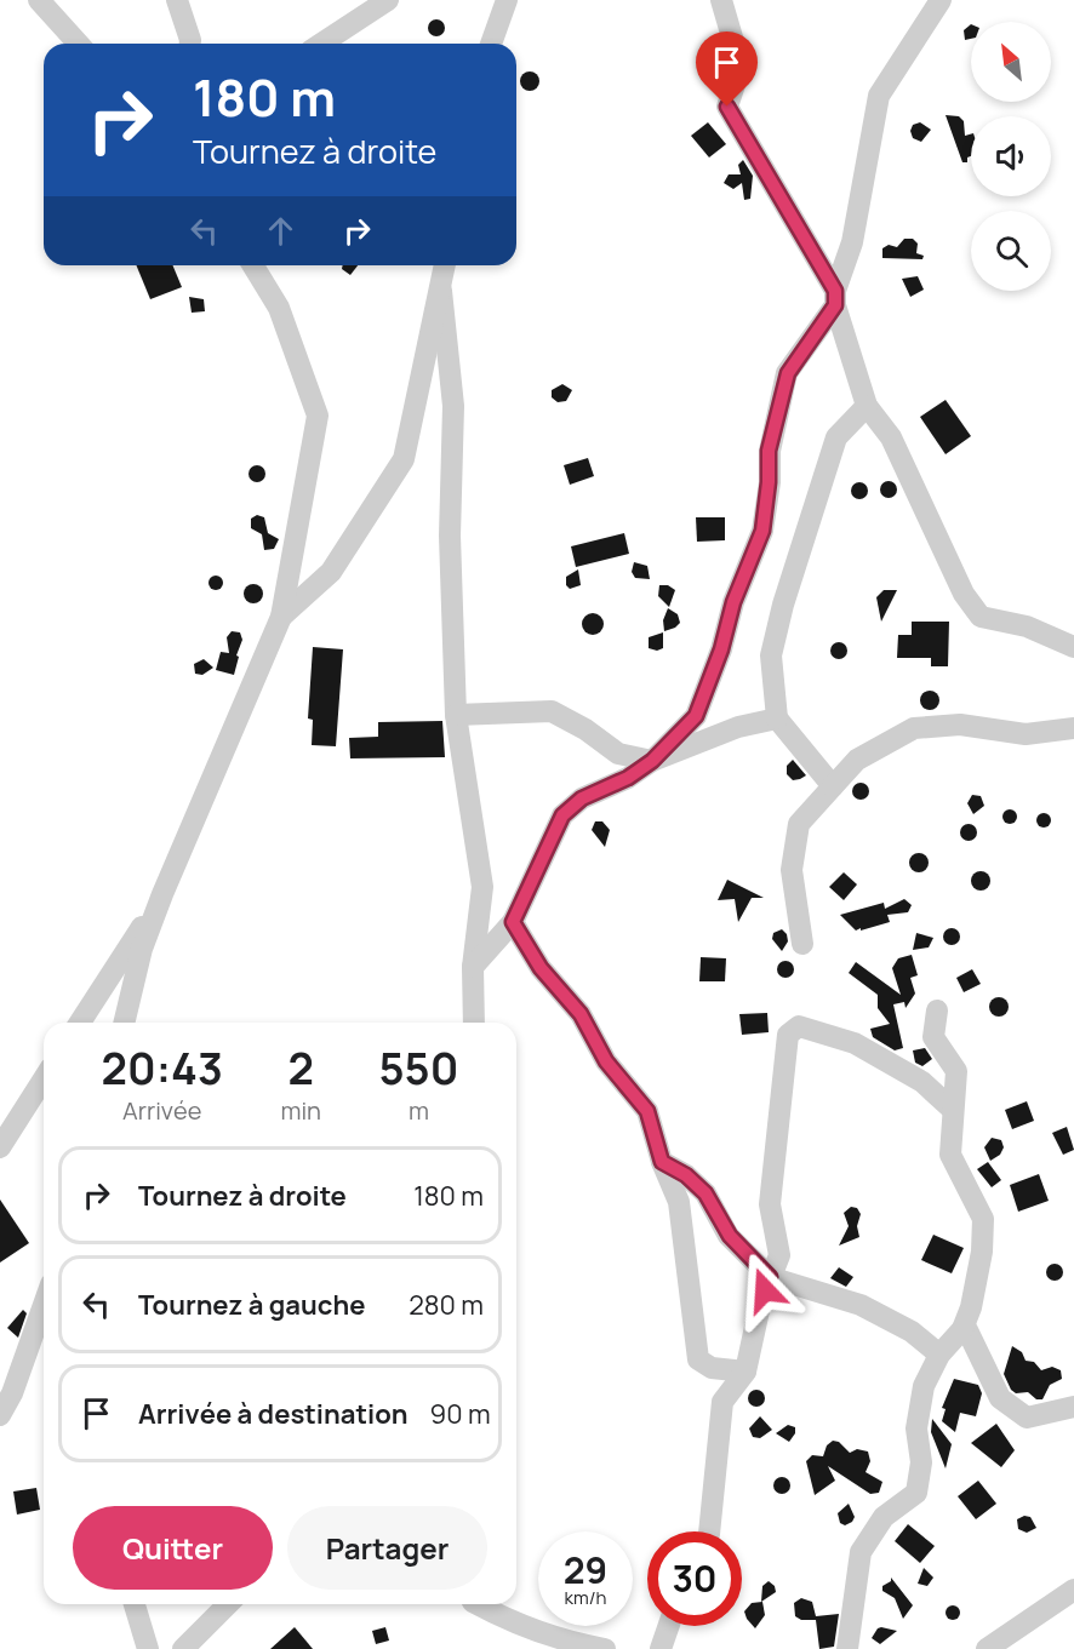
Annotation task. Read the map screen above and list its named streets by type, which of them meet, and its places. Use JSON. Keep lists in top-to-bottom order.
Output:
{
  "north": "top left",
  "page": {
    "turn": ["180 m", "Tournez à droite"],
    "eta": [
      "20:43",
      "Arrivée",
      "2",
      "min",
      "550",
      "m"
    ],
    "list": [
      {
        "name": "Tournez à droite",
        "value": "180 m"
      },
      {
        "name": "Tournez à gauche",
        "value": "280 m"
      },
      {
        "name": "Arrivée à destination",
        "value": "90 m"
      }
    ],
    "buttons": ["Quitter", "Partager"],
    "speed": "29 km/h",
    "limit": "30"
  }
}
